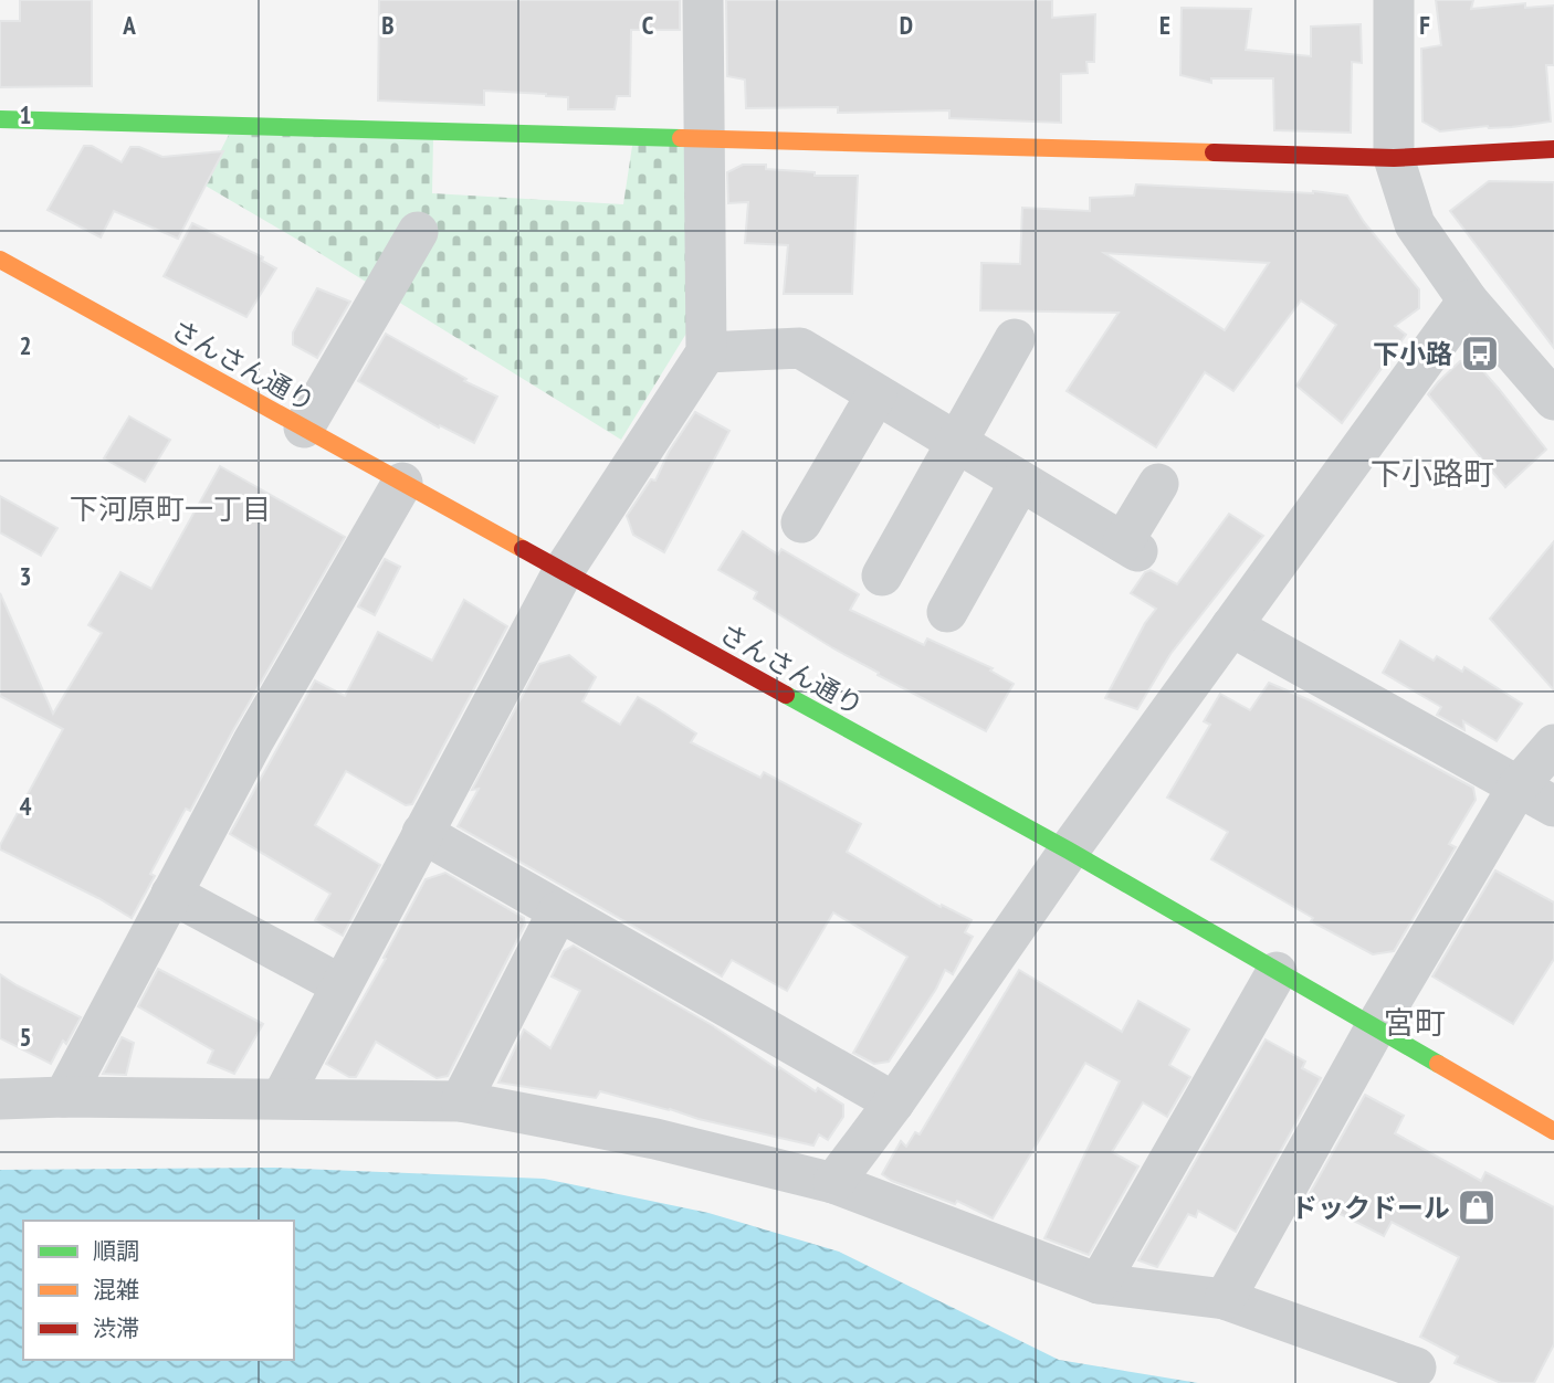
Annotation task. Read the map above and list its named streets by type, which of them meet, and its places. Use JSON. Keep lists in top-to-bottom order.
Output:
{
  "streets": {
    "main road": ["さんさん通り"]
  },
  "districts": ["下小路町", "下河原町一丁目", "宮町"],
  "places": {
    "bus stop": ["下小路"],
    "shop": ["ドックドール"]
  },
  "legend": ["順調", "混雑", "渋滞"],
  "grid": {
    "columns": [
      "A",
      "B",
      "C",
      "D",
      "E",
      "F"
    ],
    "rows": [
      "1",
      "2",
      "3",
      "4",
      "5"
    ]
  }
}
